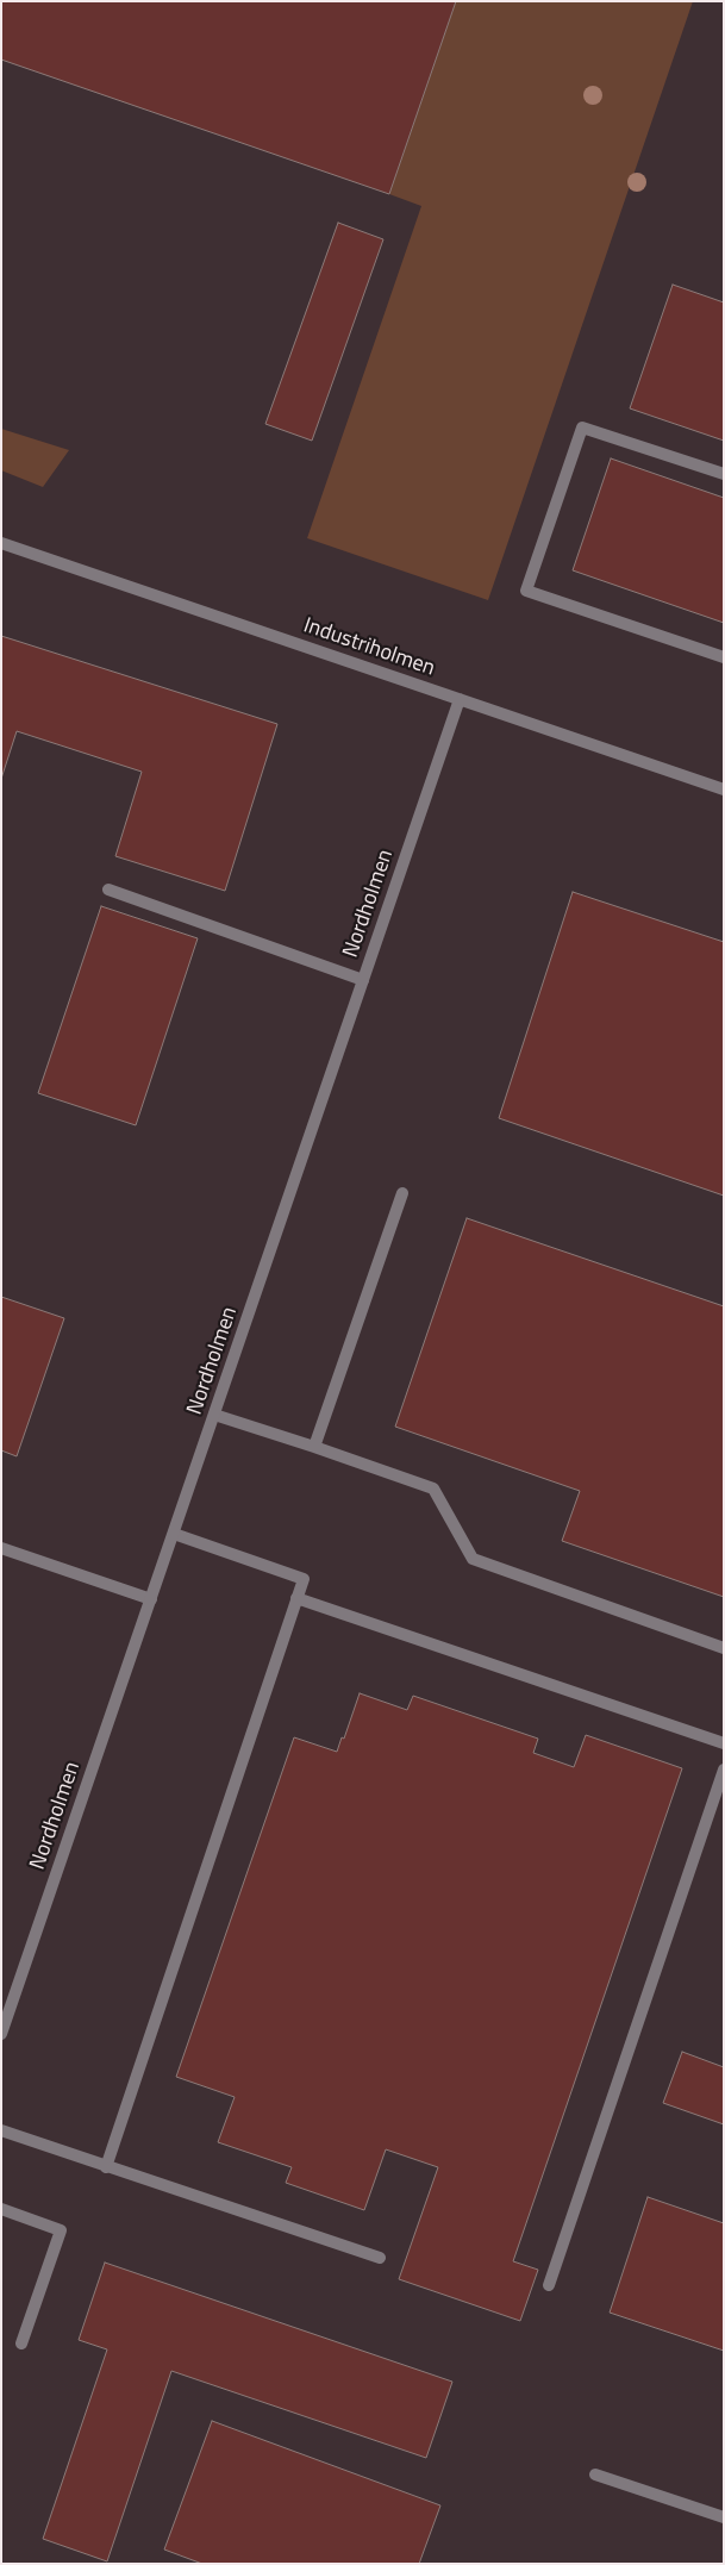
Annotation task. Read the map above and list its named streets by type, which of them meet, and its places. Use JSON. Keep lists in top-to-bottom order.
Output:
{
  "streets": {
    "street": ["Industriholmen", "Nordholmen"]
  },
  "crossings": [
    ["Industriholmen", "Nordholmen"]
  ]
}
